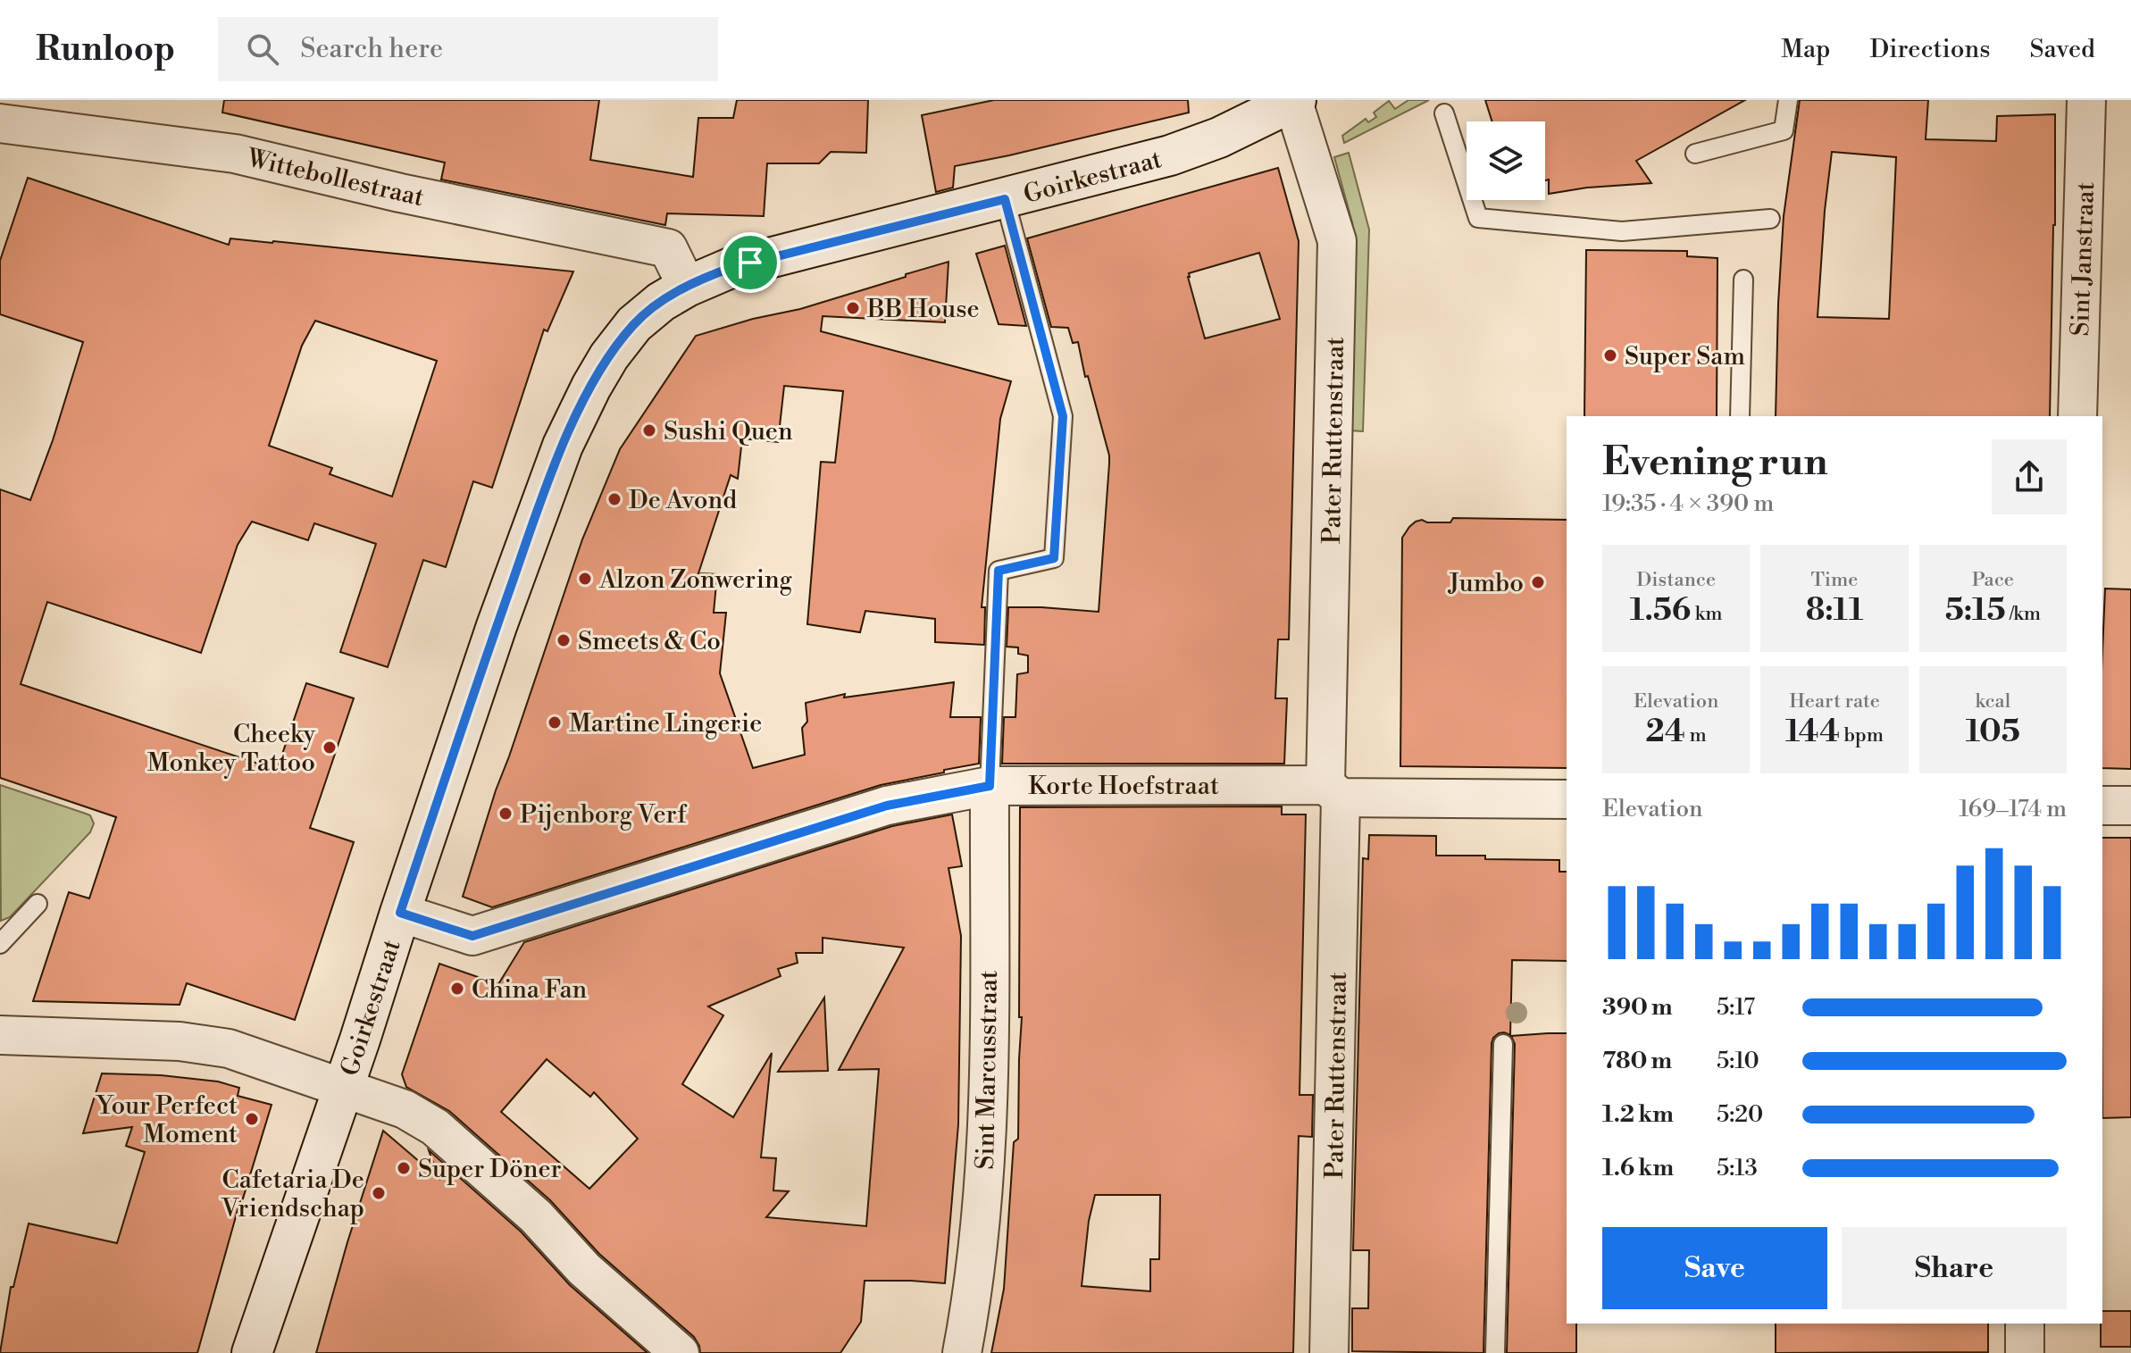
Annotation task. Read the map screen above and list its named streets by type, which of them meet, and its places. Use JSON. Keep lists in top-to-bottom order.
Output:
{
  "streets": {
    "street": [
      "Goirkestraat",
      "Wittebollestraat",
      "Sint Janstraat",
      "Pater Ruttenstraat",
      "Korte Hoefstraat",
      "Sint Marcusstraat"
    ]
  },
  "crossings": [
    ["Goirkestraat", "Wittebollestraat"],
    ["Goirkestraat", "Pater Ruttenstraat"],
    ["Goirkestraat", "Korte Hoefstraat"],
    ["Pater Ruttenstraat", "Korte Hoefstraat"],
    ["Korte Hoefstraat", "Sint Marcusstraat"]
  ],
  "places": [
    "BB House",
    "Super Sam",
    "Sushi Quen",
    "De Avond",
    "Alzon Zonwering",
    "Jumbo",
    "Smeets & Co",
    "Martine Lingerie",
    "Cheeky Monkey Tattoo",
    "Pijenborg Verf",
    "China Fan",
    "Your Perfect Moment",
    "Super Döner",
    "Cafetaria De Vriendschap"
  ],
  "page": {
    "header": "Runloop",
    "search": "Search here",
    "nav": ["Map", "Directions", "Saved"],
    "heading": ["Evening run", "19:35 · 4 × 390 m"],
    "stats": [
      ["Distance", "1.56 km"],
      ["Time", "8:11"],
      ["Pace", "5:15 /km"],
      ["Elevation", "24 m"],
      ["Heart rate", "144 bpm"],
      ["kcal", "105"]
    ],
    "chart": ["Elevation", "169–174 m"],
    "list": [
      {
        "name": "390 m",
        "note": "5:17"
      },
      {
        "name": "780 m",
        "note": "5:10"
      },
      {
        "name": "1.2 km",
        "note": "5:20"
      },
      {
        "name": "1.6 km",
        "note": "5:13"
      }
    ],
    "buttons": ["Save", "Share"]
  }
}
